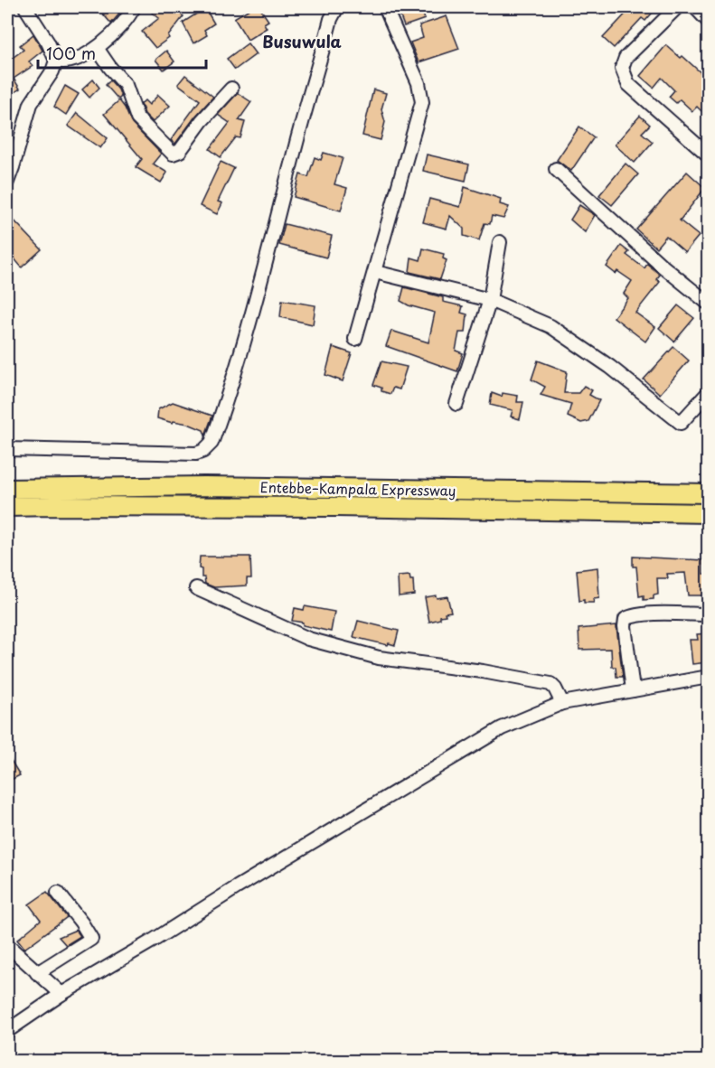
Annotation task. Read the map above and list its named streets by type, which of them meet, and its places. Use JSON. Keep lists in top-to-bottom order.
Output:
{
  "streets": {
    "highway": ["Entebbe–Kampala Expressway"]
  },
  "districts": ["Busuwula"],
  "scale_bar": "100 m"
}
